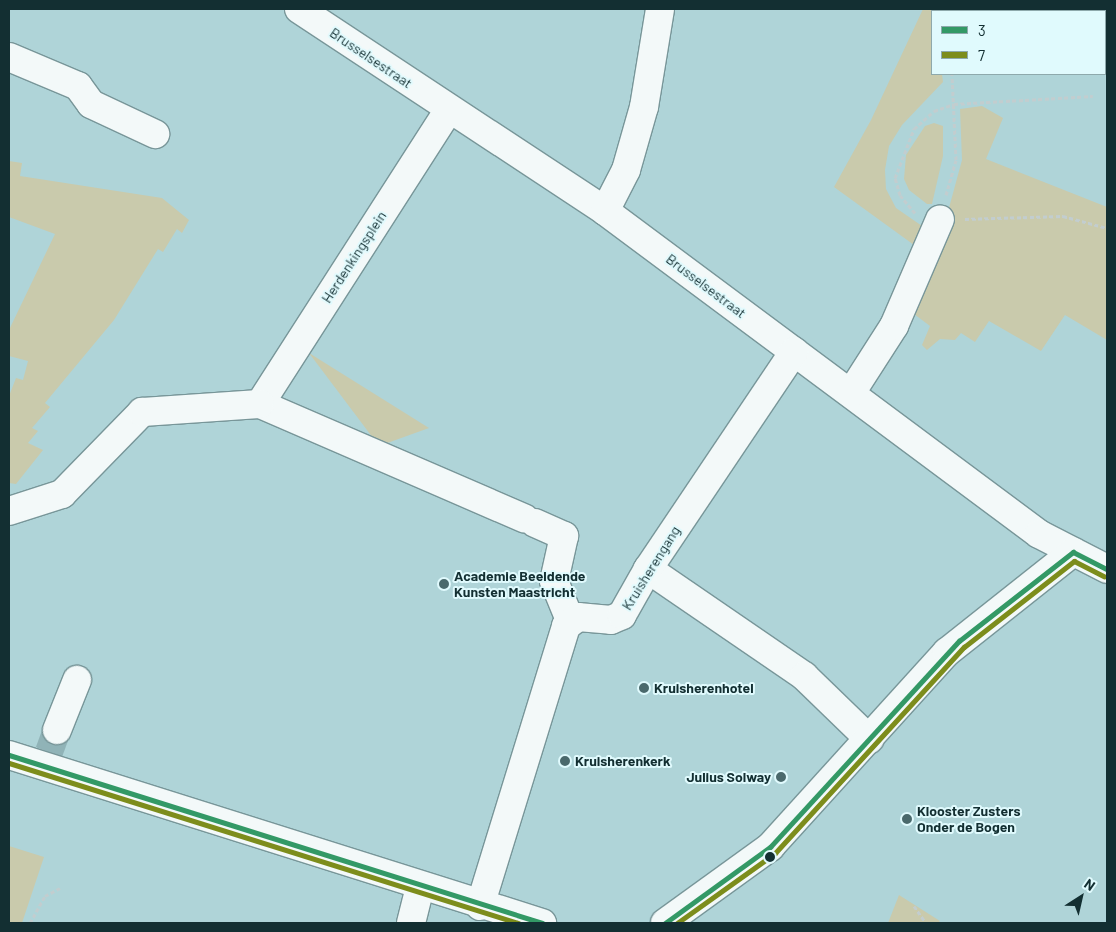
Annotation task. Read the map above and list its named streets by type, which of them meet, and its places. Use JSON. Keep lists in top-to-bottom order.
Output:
{
  "streets": {
    "street": ["Brusselsestraat", "Herdenkingsplein", "Kruisherengang"]
  },
  "crossings": [
    ["Brusselsestraat", "Herdenkingsplein"],
    ["Brusselsestraat", "Kruisherengang"]
  ],
  "places": [
    "Academie Beeldende Kunsten Maastricht",
    "Kruisherenhotel",
    "Kruisherenkerk",
    "Julius Solway",
    "Klooster Zusters Onder de Bogen"
  ],
  "lines": ["transit line 3", "transit line 7"],
  "legend": ["3", "7"],
  "north": "top right"
}
